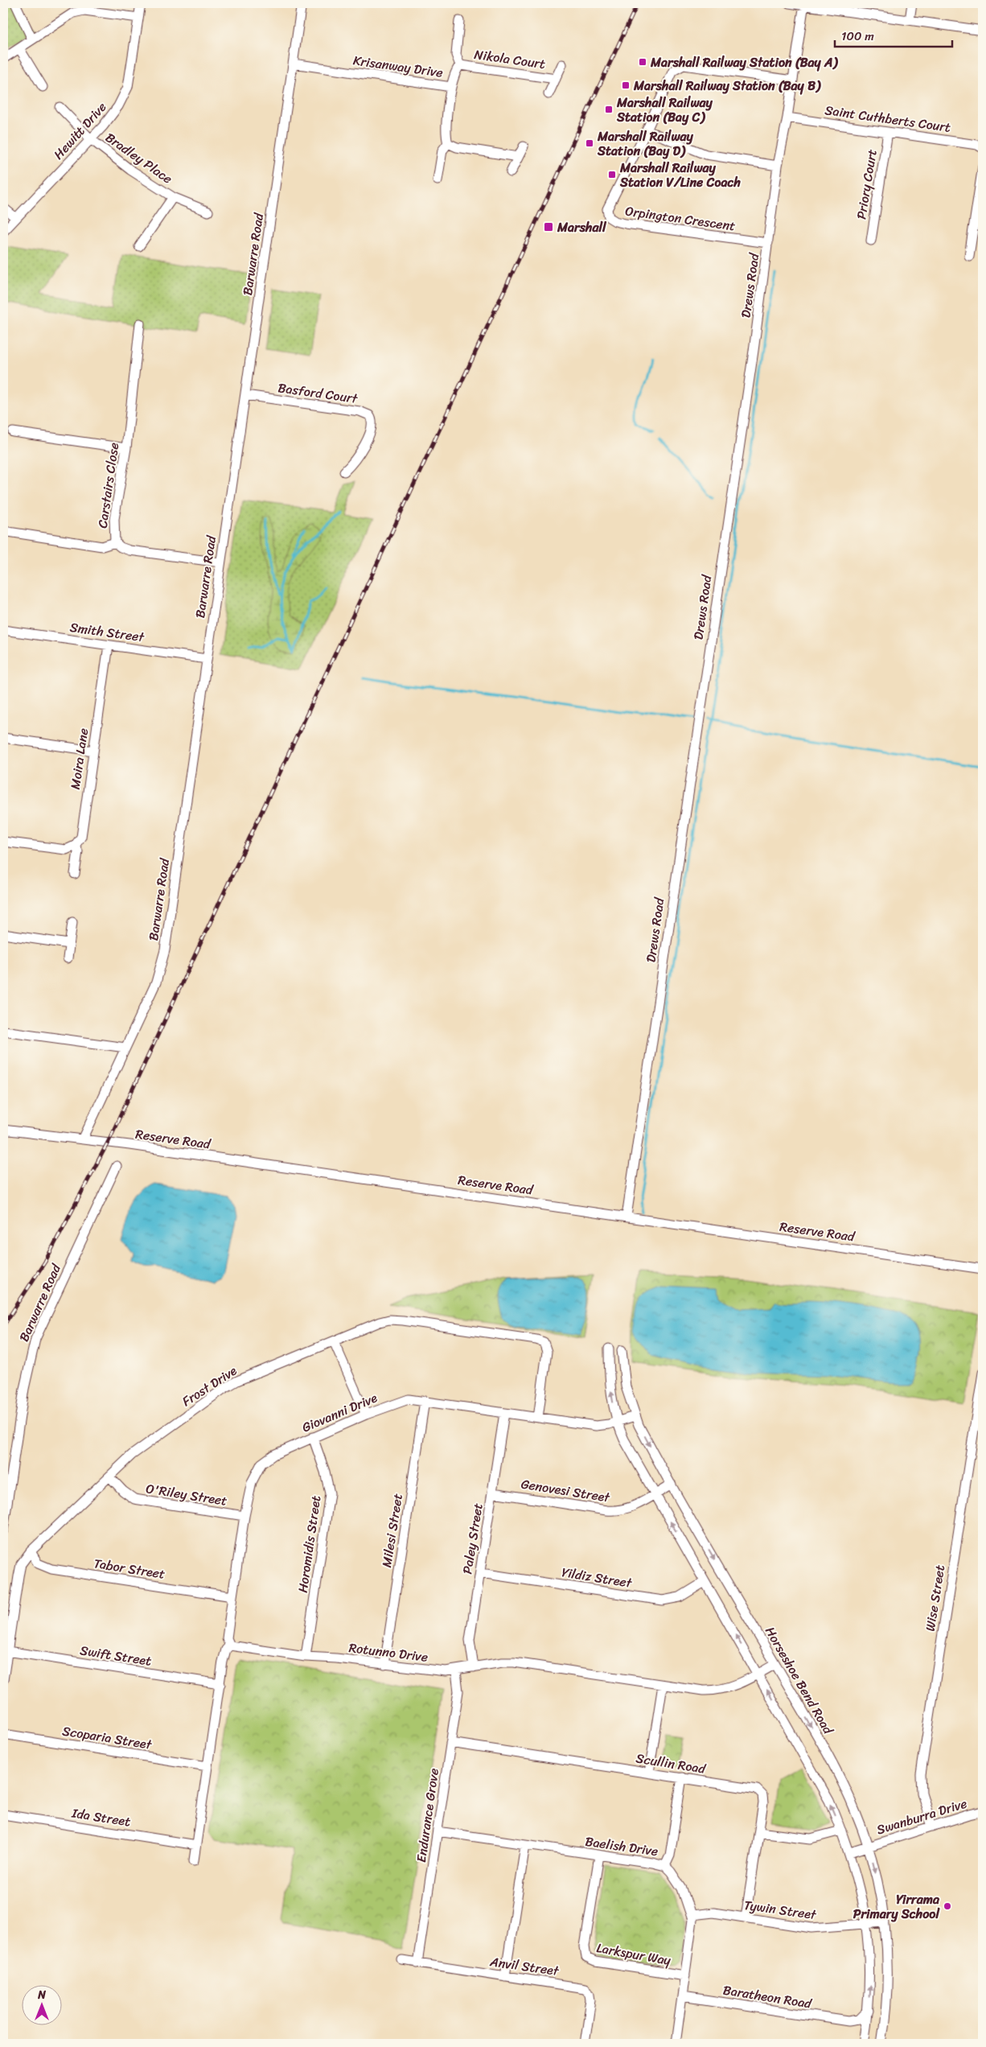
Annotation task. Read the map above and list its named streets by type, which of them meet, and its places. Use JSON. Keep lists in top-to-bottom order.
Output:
{
  "streets": {
    "street": [
      "Nikola Court",
      "Krisanway Drive",
      "Saint Cuthberts Court",
      "Hewitt Drive",
      "Bradley Place",
      "Priory Court",
      "Orpington Crescent",
      "Barwarre Road",
      "Drews Road",
      "Basford Court",
      "Carstairs Close",
      "Smith Street",
      "Moira Lane",
      "Reserve Road",
      "Frost Drive",
      "Giovanni Drive",
      "Genovesi Street",
      "O'Riley Street",
      "Milesi Street",
      "Paley Street",
      "Horomidis Street",
      "Tabor Street",
      "Yildiz Street",
      "Wise Street",
      "Rotunno Drive",
      "Swift Street",
      "Horseshoe Bend Road",
      "Scoparia Street",
      "Scullin Road",
      "Endurance Grove",
      "Swanburra Drive",
      "Ida Street",
      "Baelish Drive",
      "Tywin Street",
      "Larkspur Way",
      "Anvil Street",
      "Baratheon Road"
    ]
  },
  "crossings": [
    ["Nikola Court", "Krisanway Drive"],
    ["Krisanway Drive", "Barwarre Road"],
    ["Saint Cuthberts Court", "Priory Court"],
    ["Saint Cuthberts Court", "Drews Road"],
    ["Hewitt Drive", "Bradley Place"],
    ["Orpington Crescent", "Drews Road"],
    ["Barwarre Road", "Basford Court"],
    ["Barwarre Road", "Carstairs Close"],
    ["Barwarre Road", "Smith Street"],
    ["Barwarre Road", "Reserve Road"],
    ["Drews Road", "Reserve Road"],
    ["Smith Street", "Moira Lane"],
    ["Frost Drive", "Giovanni Drive"],
    ["Frost Drive", "O'Riley Street"],
    ["Frost Drive", "Tabor Street"],
    ["Frost Drive", "Swift Street"],
    ["Giovanni Drive", "O'Riley Street"],
    ["Giovanni Drive", "Milesi Street"],
    ["Giovanni Drive", "Paley Street"],
    ["Giovanni Drive", "Horomidis Street"],
    ["Giovanni Drive", "Tabor Street"],
    ["Giovanni Drive", "Rotunno Drive"],
    ["Giovanni Drive", "Horseshoe Bend Road"],
    ["Genovesi Street", "Paley Street"],
    ["Genovesi Street", "Horseshoe Bend Road"],
    ["Milesi Street", "Rotunno Drive"],
    ["Paley Street", "Yildiz Street"],
    ["Paley Street", "Rotunno Drive"],
    ["Horomidis Street", "Rotunno Drive"],
    ["Wise Street", "Swanburra Drive"],
    ["Rotunno Drive", "Horseshoe Bend Road"],
    ["Rotunno Drive", "Endurance Grove"],
    ["Horseshoe Bend Road", "Swanburra Drive"],
    ["Horseshoe Bend Road", "Tywin Street"],
    ["Scullin Road", "Endurance Grove"],
    ["Scullin Road", "Tywin Street"],
    ["Endurance Grove", "Baelish Drive"],
    ["Endurance Grove", "Anvil Street"],
    ["Baelish Drive", "Tywin Street"],
    ["Baelish Drive", "Larkspur Way"],
    ["Baelish Drive", "Baratheon Road"]
  ],
  "places": {
    "transit": [
      "Marshall Railway Station (Bay A)",
      "Marshall Railway Station (Bay B)",
      "Marshall Railway Station (Bay C)",
      "Marshall Railway Station (Bay D)",
      "Marshall Railway Station V/Line Coach",
      "Marshall"
    ],
    "other": ["Yirrama Primary School"]
  },
  "scale_bar": "100 m",
  "north": "top"
}
